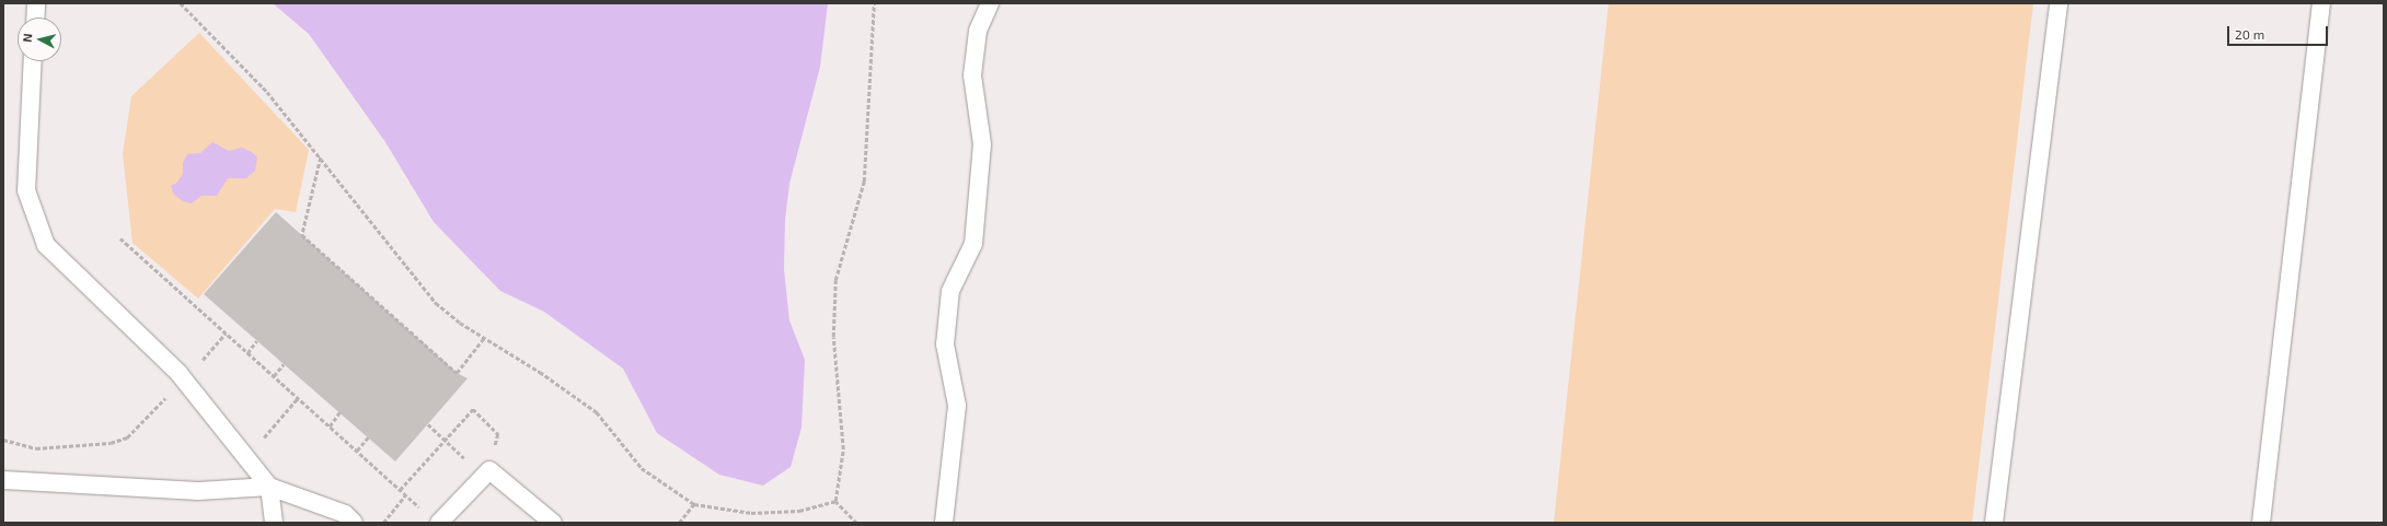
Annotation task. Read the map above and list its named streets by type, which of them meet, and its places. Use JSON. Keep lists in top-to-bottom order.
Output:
{
  "scale_bar": "20 m",
  "north": "left"
}
